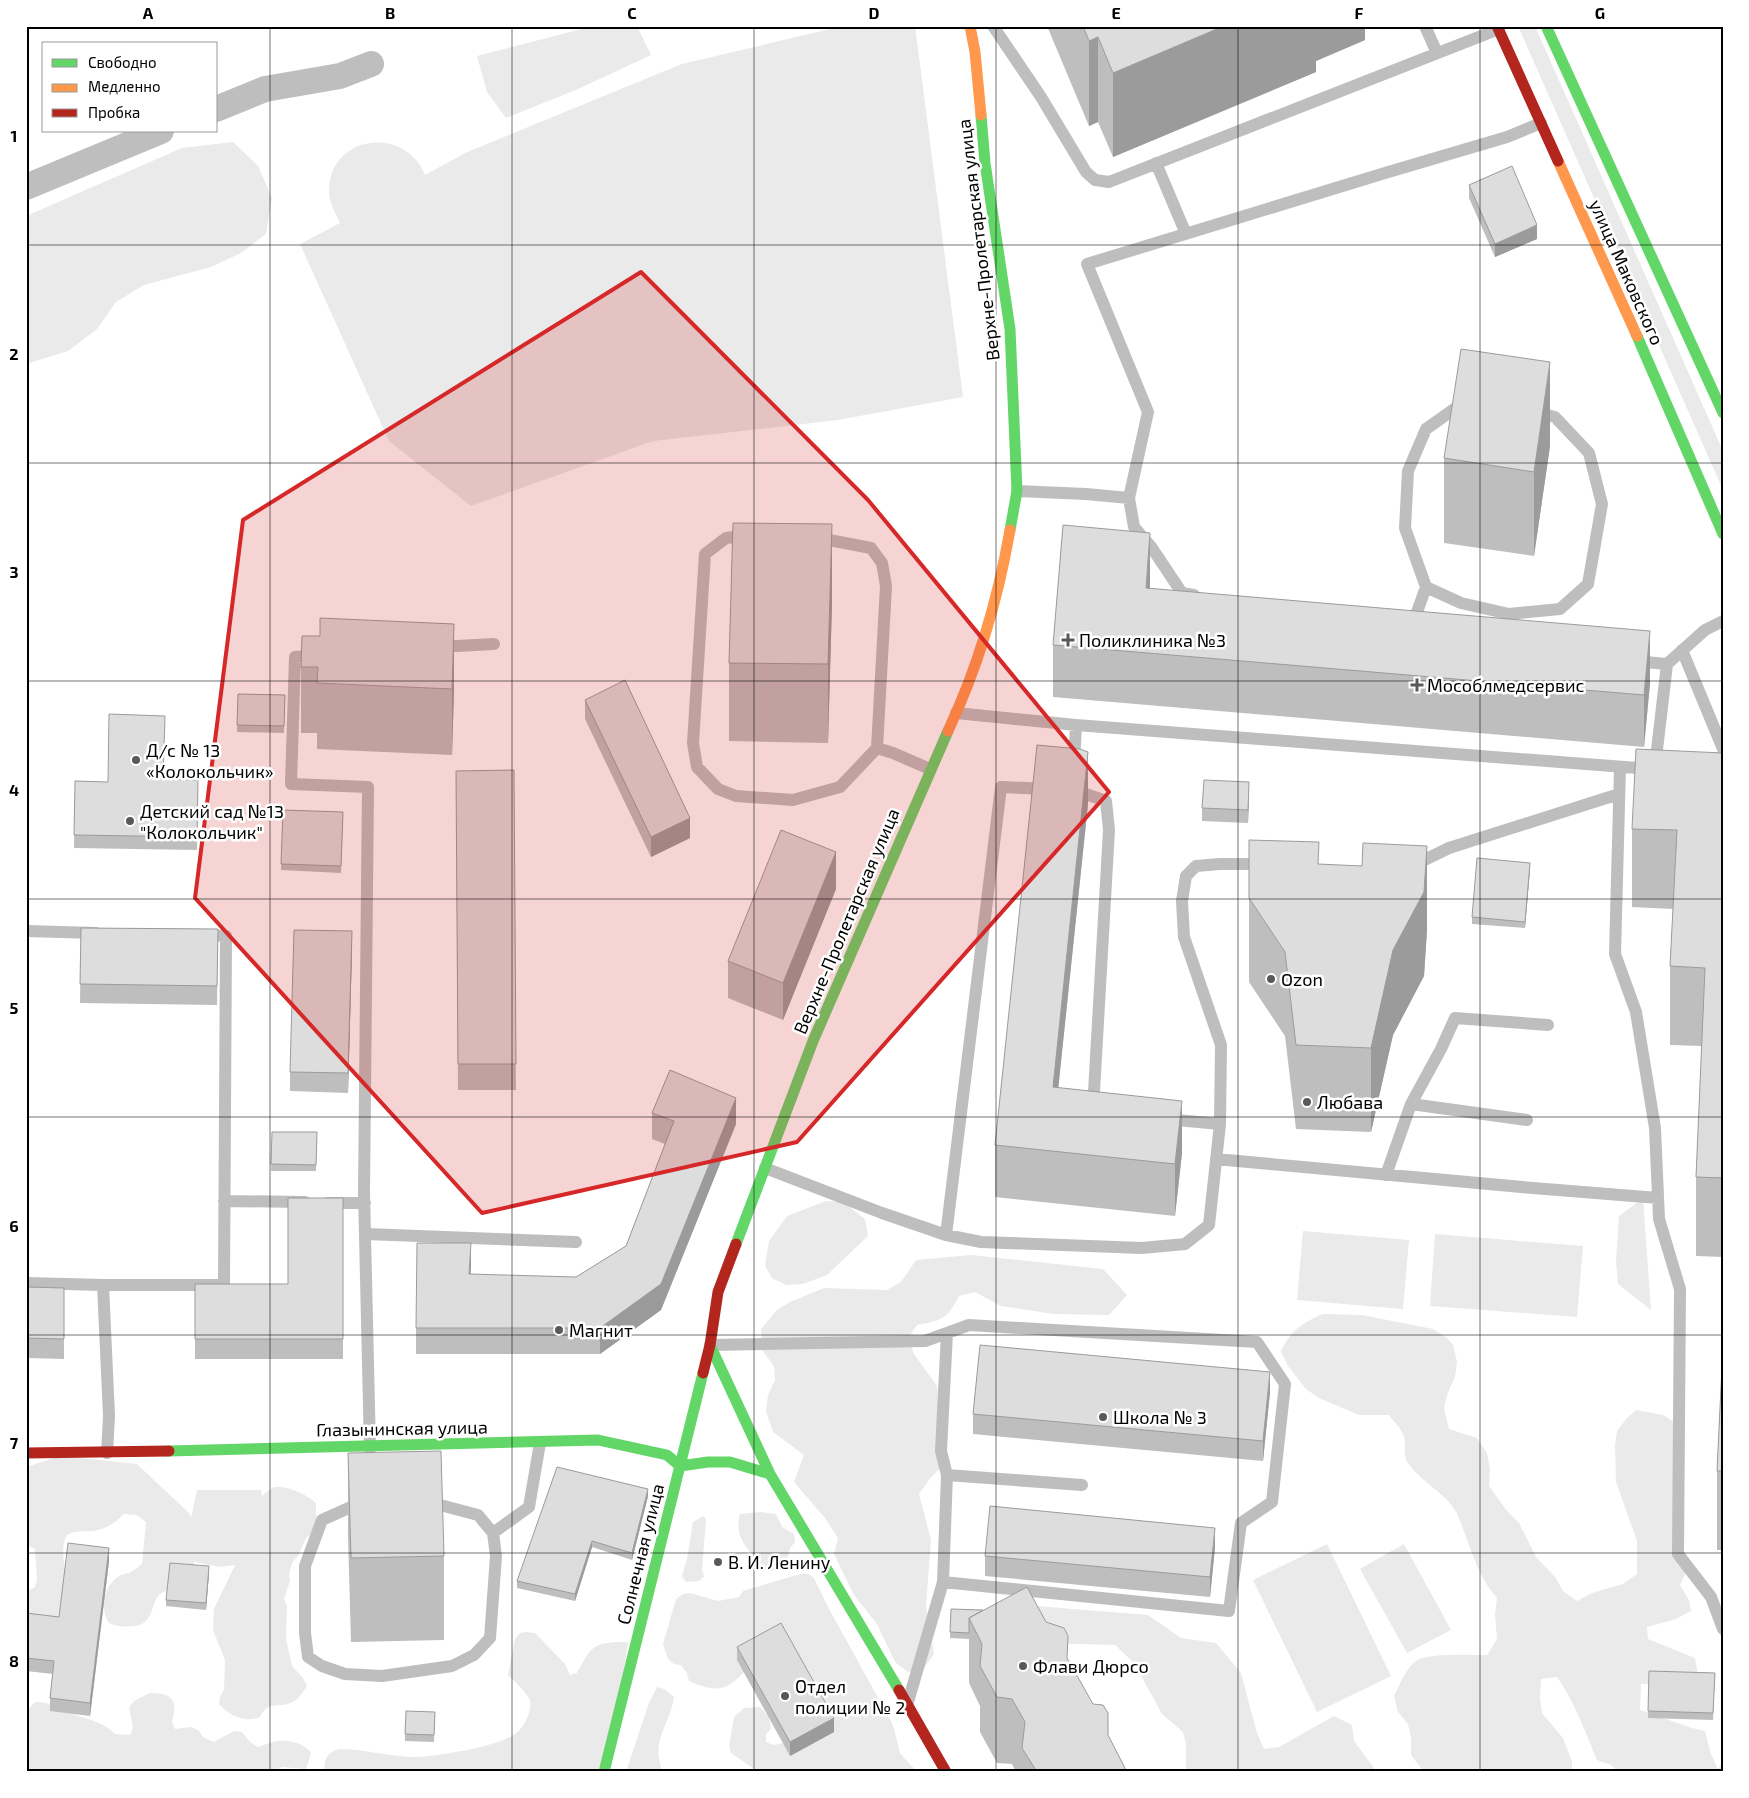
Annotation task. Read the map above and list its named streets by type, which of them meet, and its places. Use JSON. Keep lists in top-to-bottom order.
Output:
{
  "streets": {
    "street": [
      "Верхне-Пролетарская улица",
      "улица Маковского",
      "Глазынинская улица",
      "Солнечная улица"
    ]
  },
  "crossings": [
    ["Верхне-Пролетарская улица", "Солнечная улица"],
    ["Глазынинская улица", "Солнечная улица"]
  ],
  "places": {
    "health": ["Поликлиника №3", "Мособлмедсервис"],
    "other": [
      "Д/с № 13 «Колокольчик»",
      "Детский сад №13 \"Колокольчик\"",
      "Ozon",
      "Любава",
      "Магнит",
      "Школа № 3",
      "В. И. Ленину",
      "Флави Дюрсо",
      "Отдел полиции № 2"
    ]
  },
  "legend": ["Свободно", "Медленно", "Пробка"],
  "grid": {
    "columns": [
      "A",
      "B",
      "C",
      "D",
      "E",
      "F",
      "G"
    ],
    "rows": [
      "1",
      "2",
      "3",
      "4",
      "5",
      "6",
      "7",
      "8"
    ]
  }
}
